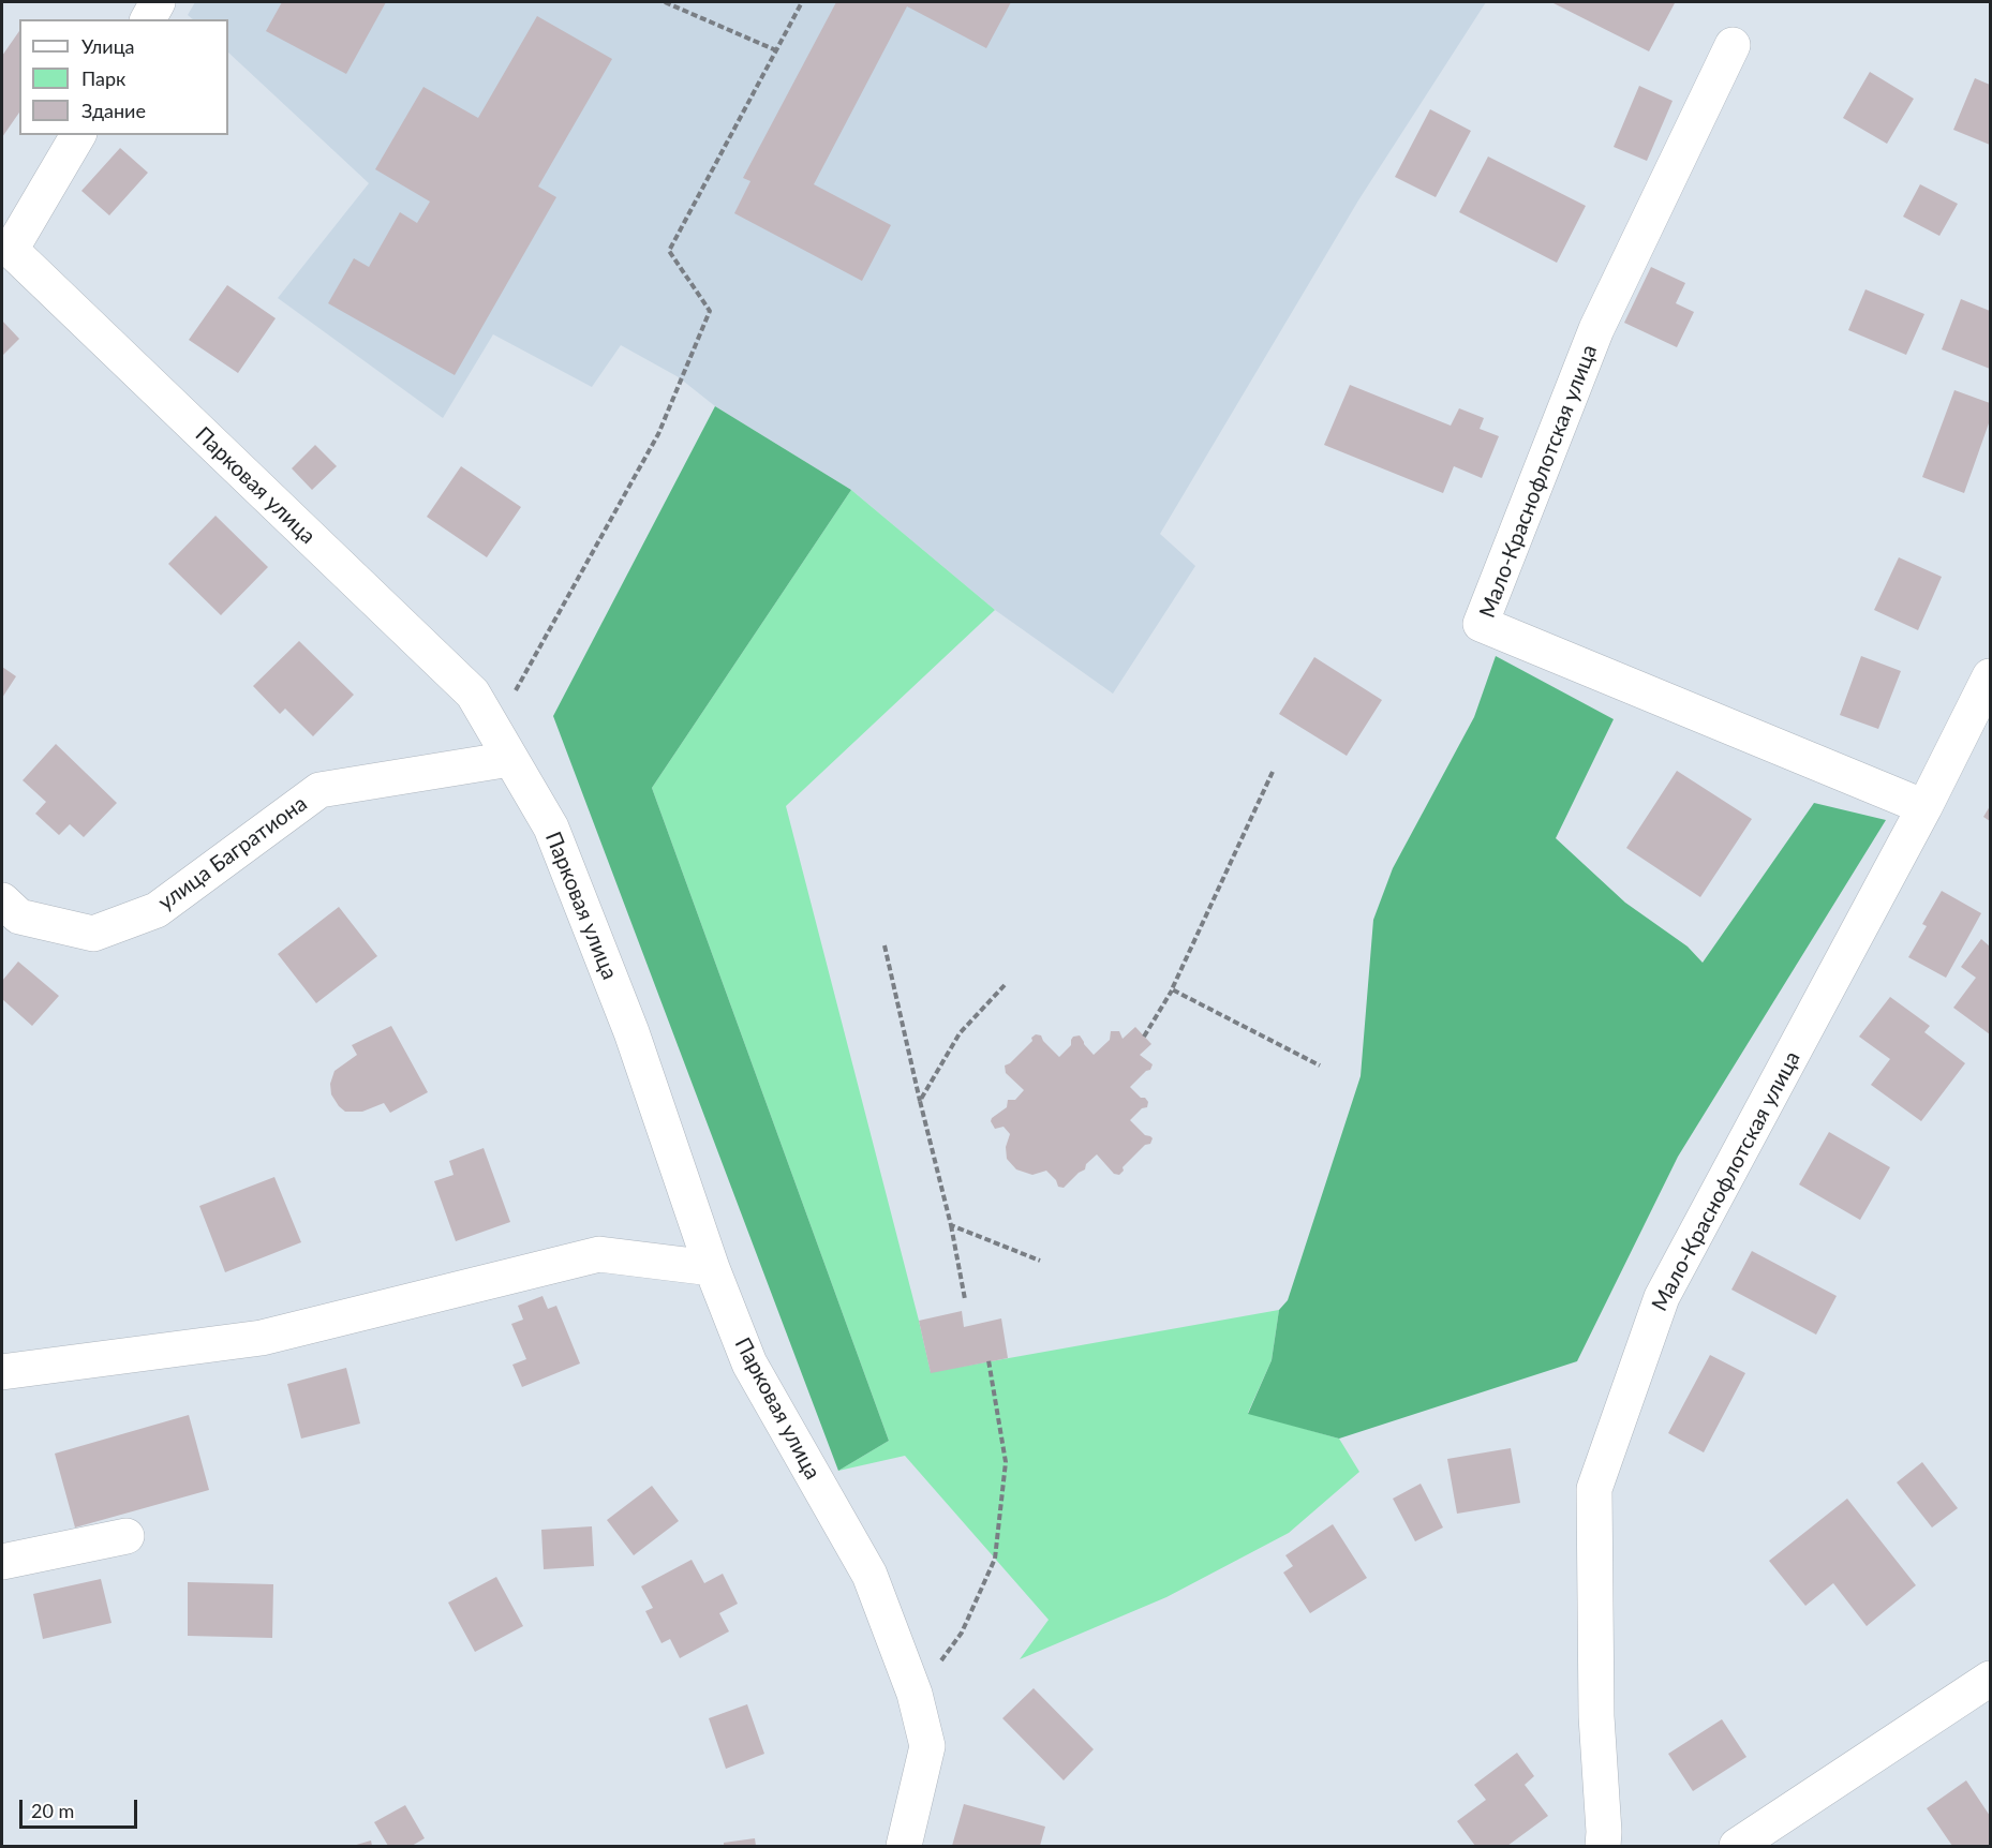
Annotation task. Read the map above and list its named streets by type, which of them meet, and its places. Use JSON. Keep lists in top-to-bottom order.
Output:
{
  "streets": {
    "street": ["Мало-Краснофлотская улица", "Парковая улица", "улица Багратиона"]
  },
  "crossings": [
    ["Парковая улица", "улица Багратиона"]
  ],
  "legend": ["Улица", "Парк", "Здание"],
  "scale_bar": "20 m"
}
